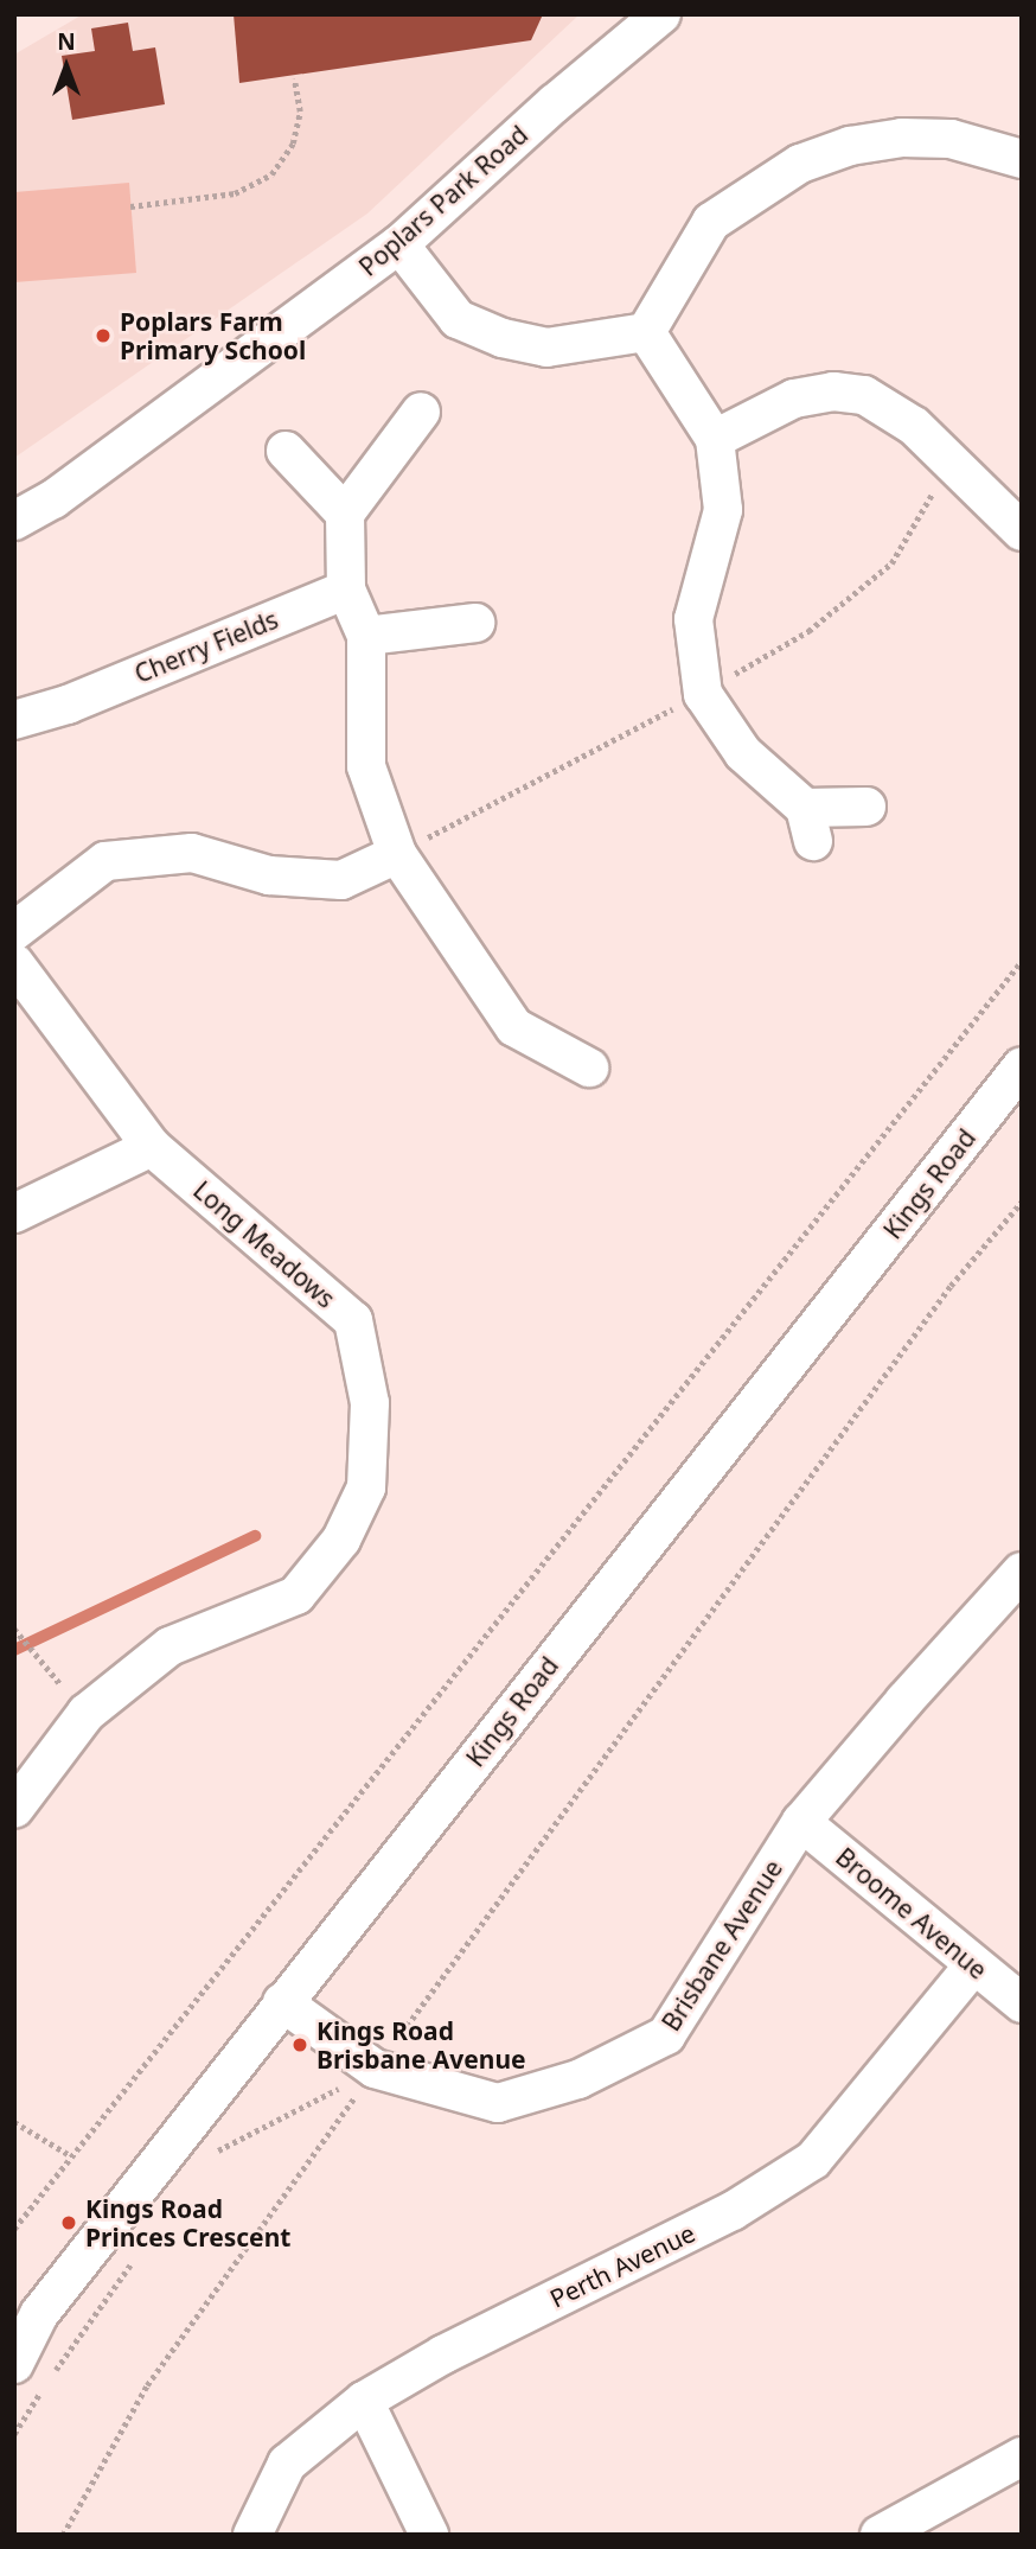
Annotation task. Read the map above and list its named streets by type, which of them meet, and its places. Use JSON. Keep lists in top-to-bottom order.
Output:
{
  "streets": {
    "street": [
      "Poplars Park Road",
      "Cherry Fields",
      "Kings Road",
      "Long Meadows",
      "Broome Avenue",
      "Brisbane Avenue",
      "Perth Avenue"
    ]
  },
  "crossings": [
    ["Kings Road", "Brisbane Avenue"],
    ["Broome Avenue", "Brisbane Avenue"],
    ["Broome Avenue", "Perth Avenue"]
  ],
  "places": ["Poplars Farm Primary School", "Kings Road Brisbane Avenue", "Kings Road Princes Crescent"],
  "north": "top"
}
